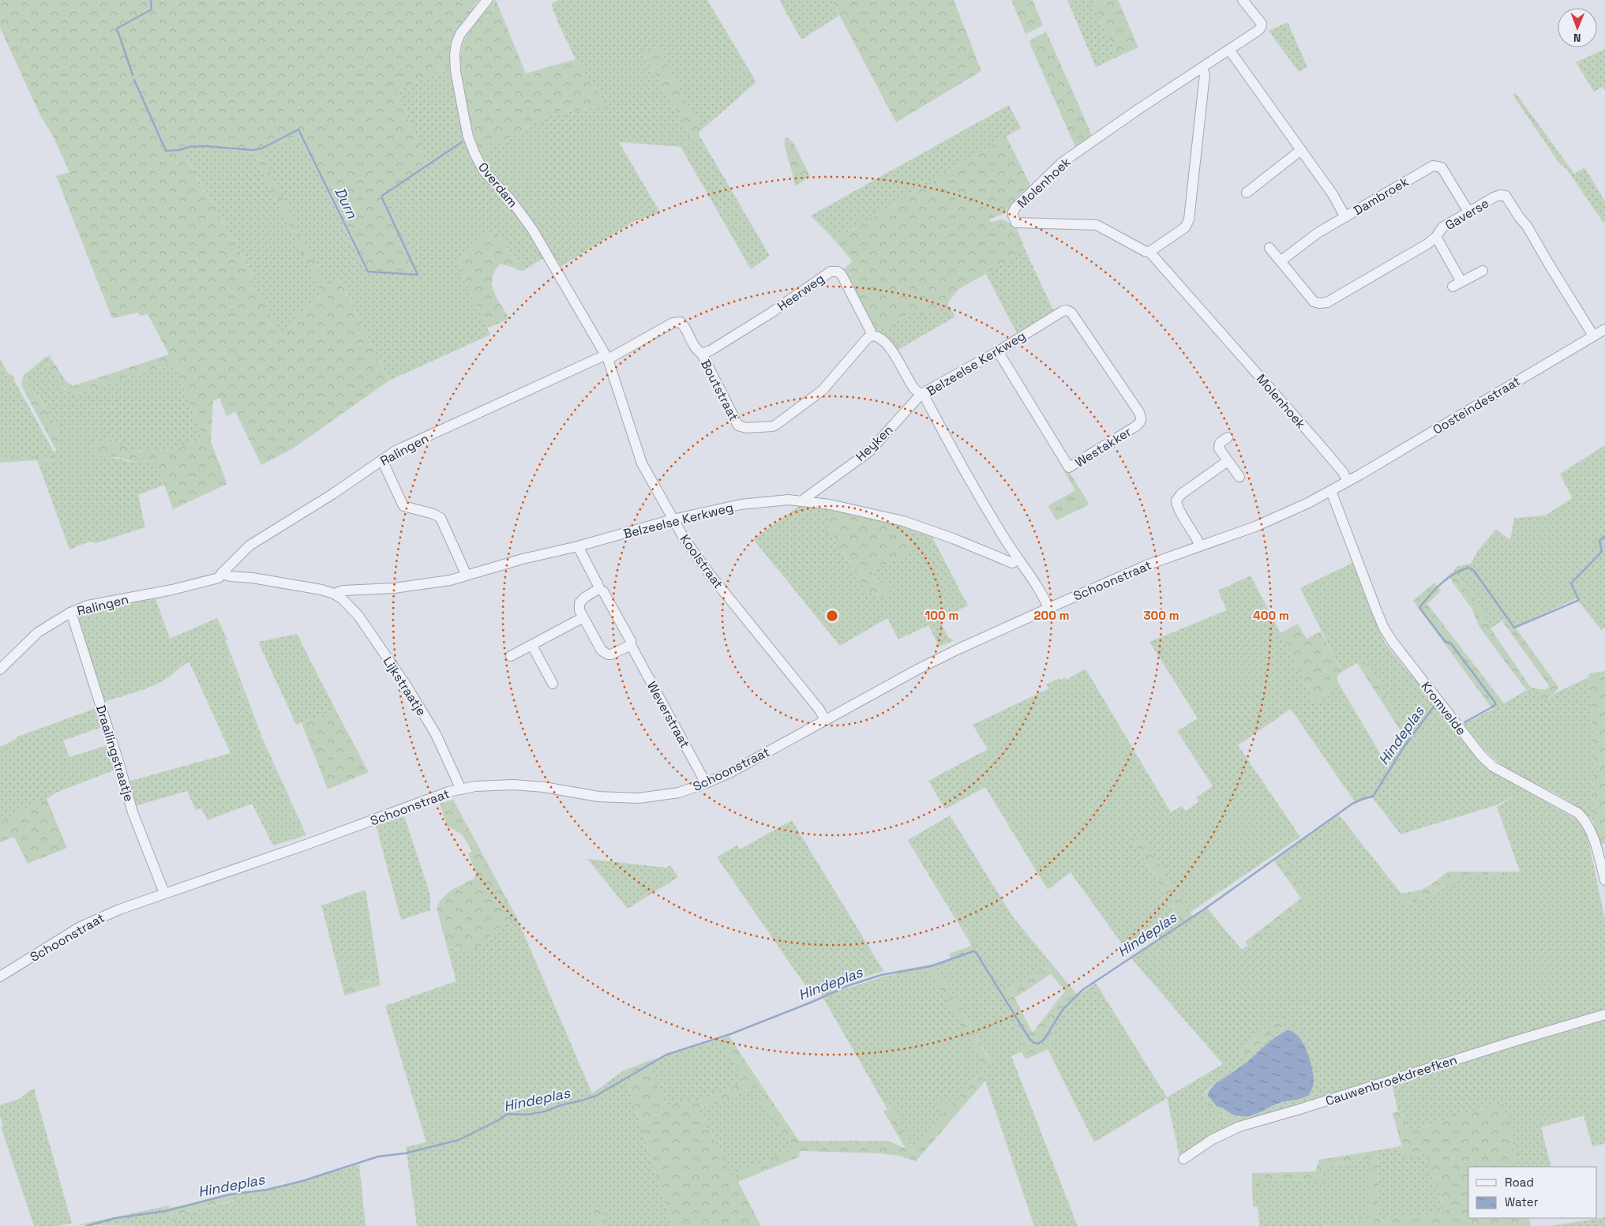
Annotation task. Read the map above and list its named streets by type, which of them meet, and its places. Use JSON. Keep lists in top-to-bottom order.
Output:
{
  "streets": {
    "street": [
      "Molenhoek",
      "Overdam",
      "Dambroek",
      "Gaverse",
      "Heerweg",
      "Belzeelse Kerkweg",
      "Boutstraat",
      "Oosteindestraat",
      "Heyken",
      "Westakker",
      "Ralingen",
      "Koolstraat",
      "Schoonstraat",
      "Lijkstraatje",
      "Kromvelde",
      "Weverstraat",
      "Draailingstraatje",
      "Cauwenbroekdreefken"
    ]
  },
  "crossings": [
    ["Molenhoek", "Dambroek"],
    ["Molenhoek", "Oosteindestraat"],
    ["Molenhoek", "Schoonstraat"],
    ["Overdam", "Boutstraat"],
    ["Overdam", "Ralingen"],
    ["Overdam", "Koolstraat"],
    ["Dambroek", "Gaverse"],
    ["Gaverse", "Oosteindestraat"],
    ["Heerweg", "Boutstraat"],
    ["Belzeelse Kerkweg", "Heyken"],
    ["Belzeelse Kerkweg", "Westakker"],
    ["Belzeelse Kerkweg", "Koolstraat"],
    ["Belzeelse Kerkweg", "Schoonstraat"],
    ["Belzeelse Kerkweg", "Lijkstraatje"],
    ["Belzeelse Kerkweg", "Weverstraat"],
    ["Boutstraat", "Ralingen"],
    ["Boutstraat", "Koolstraat"],
    ["Oosteindestraat", "Schoonstraat"],
    ["Ralingen", "Koolstraat"],
    ["Ralingen", "Draailingstraatje"],
    ["Koolstraat", "Schoonstraat"],
    ["Schoonstraat", "Lijkstraatje"],
    ["Schoonstraat", "Kromvelde"],
    ["Schoonstraat", "Weverstraat"],
    ["Schoonstraat", "Draailingstraatje"]
  ],
  "water": ["Durn", "Hindeplas"],
  "legend": ["Road", "Water"],
  "north": "bottom",
  "rings": [
    "100 m",
    "200 m",
    "300 m",
    "400 m"
  ]
}
